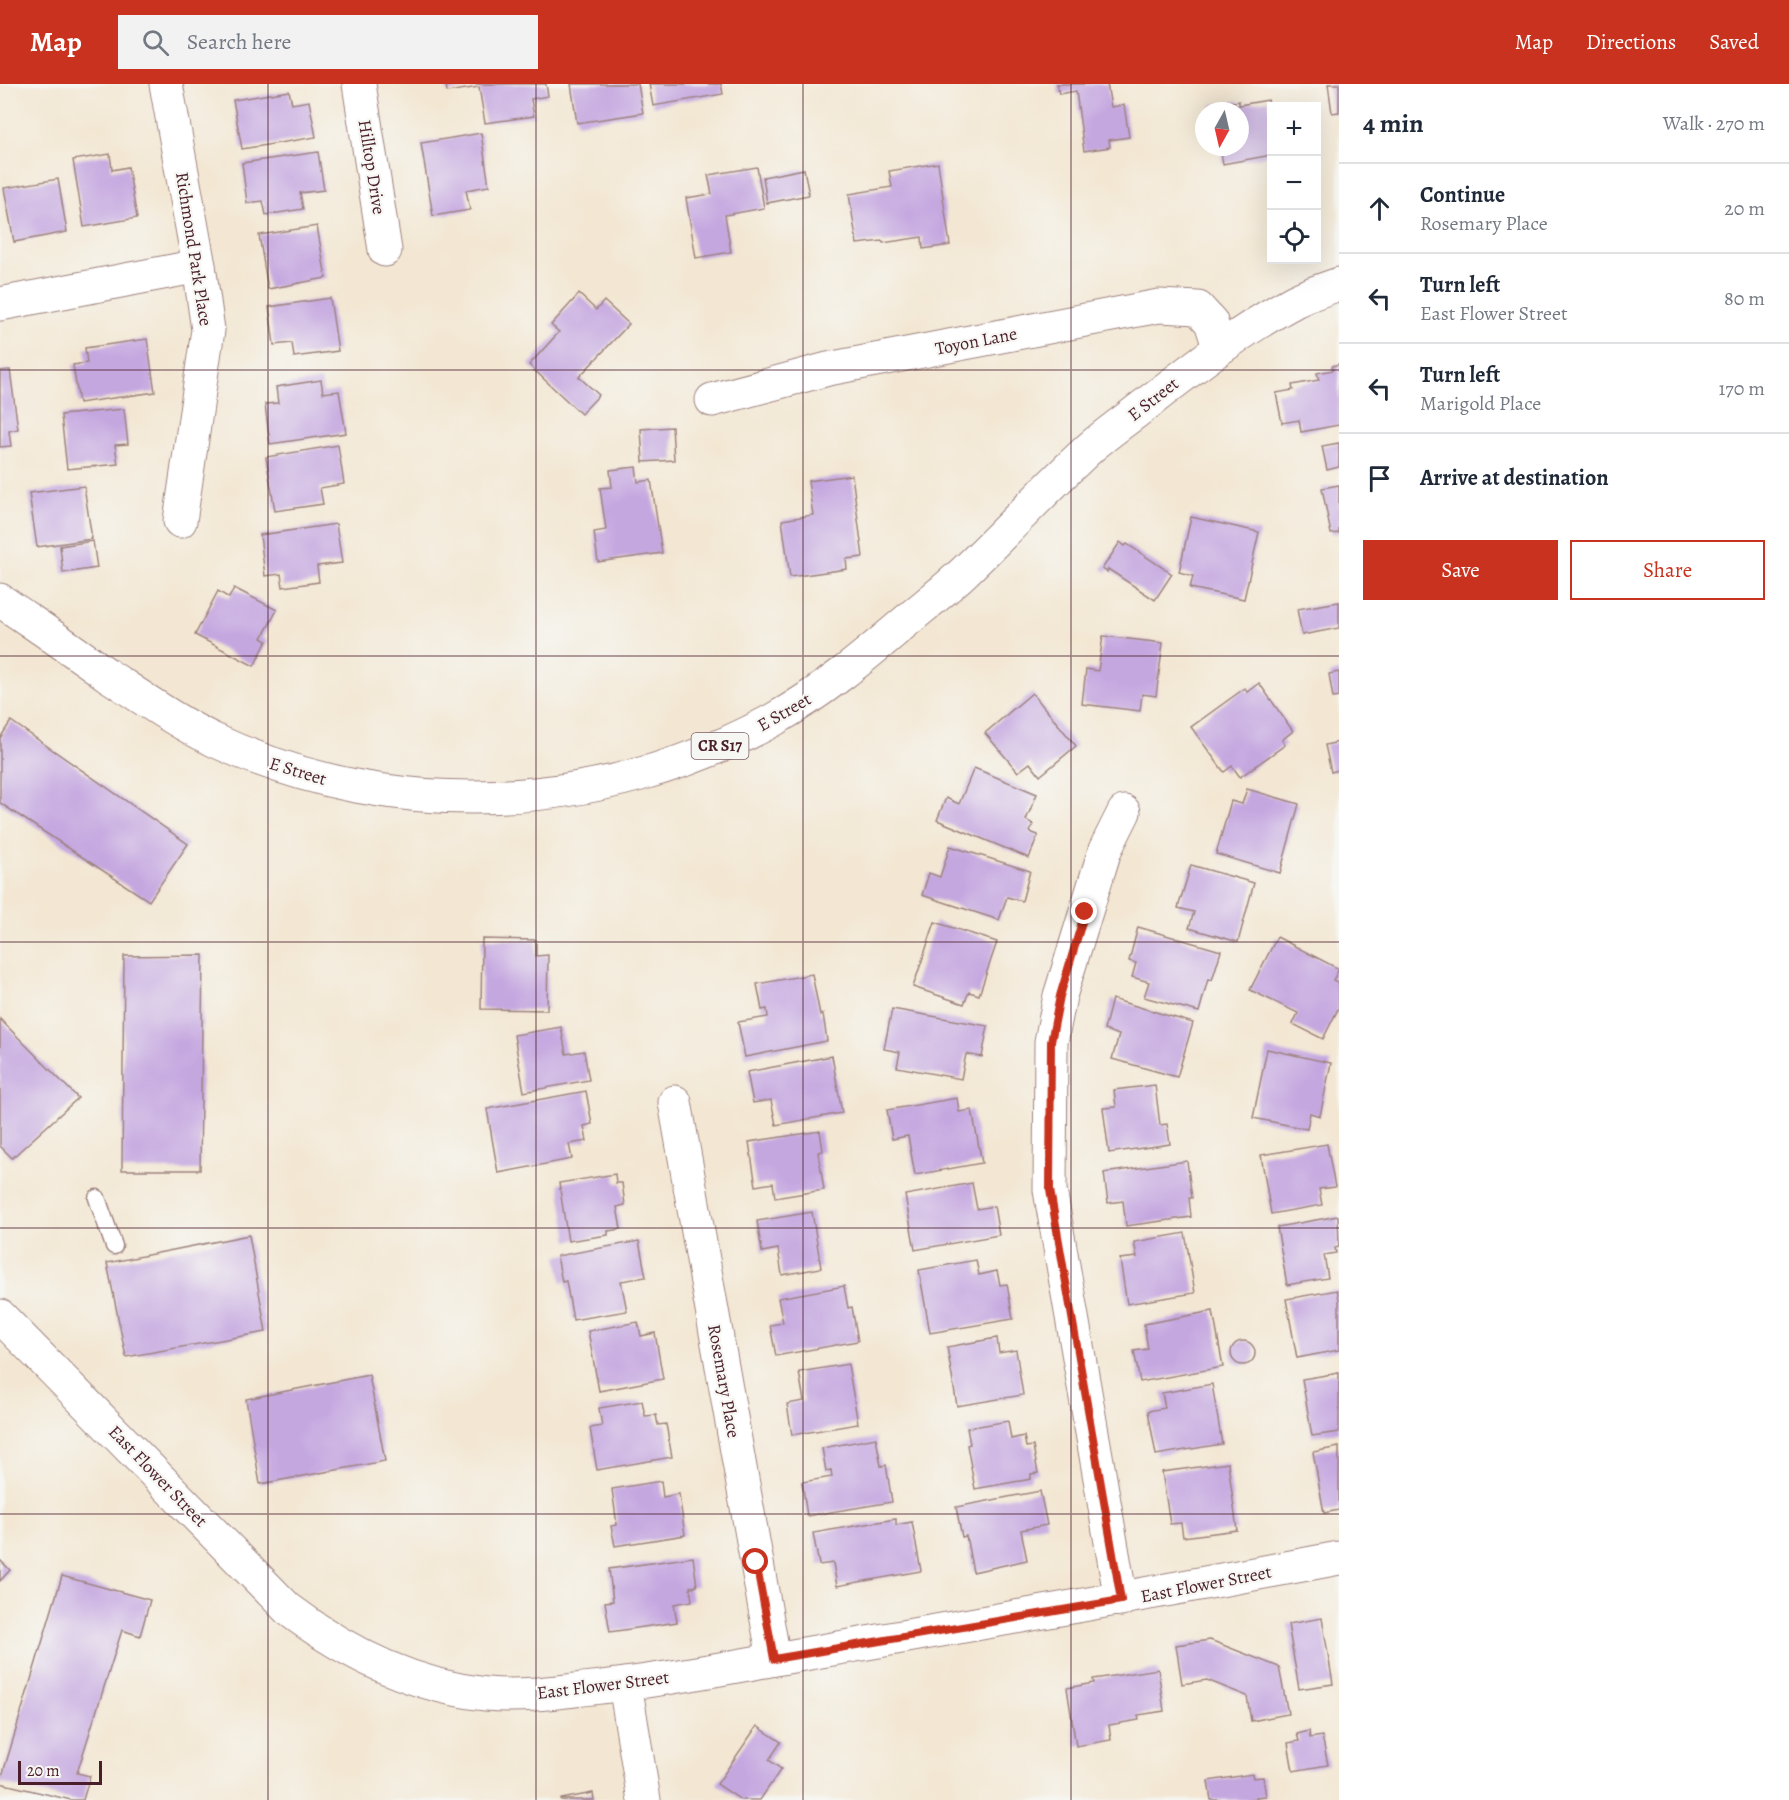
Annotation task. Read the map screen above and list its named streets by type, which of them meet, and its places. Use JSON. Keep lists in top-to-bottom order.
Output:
{
  "streets": {
    "street": [
      "Hilltop Drive",
      "Richmond Park Place",
      "Toyon Lane",
      "E Street",
      "CR S17",
      "Rosemary Place",
      "East Flower Street"
    ]
  },
  "crossings": [
    ["Toyon Lane", "E Street"],
    ["Rosemary Place", "East Flower Street"]
  ],
  "scale_bar": "20 m",
  "north": "bottom",
  "page": {
    "header": "Map",
    "search": "Search here",
    "nav": ["Map", "Directions", "Saved"],
    "heading": ["4 min", "Walk · 270 m"],
    "map_buttons": ["+", "−"],
    "list": [
      ["Continue", "Rosemary Place", "20 m"],
      ["Turn left", "East Flower Street", "80 m"],
      ["Turn left", "Marigold Place", "170 m"],
      "Arrive at destination"
    ],
    "buttons": ["Save", "Share"],
    "scale": "20 m"
  }
}
